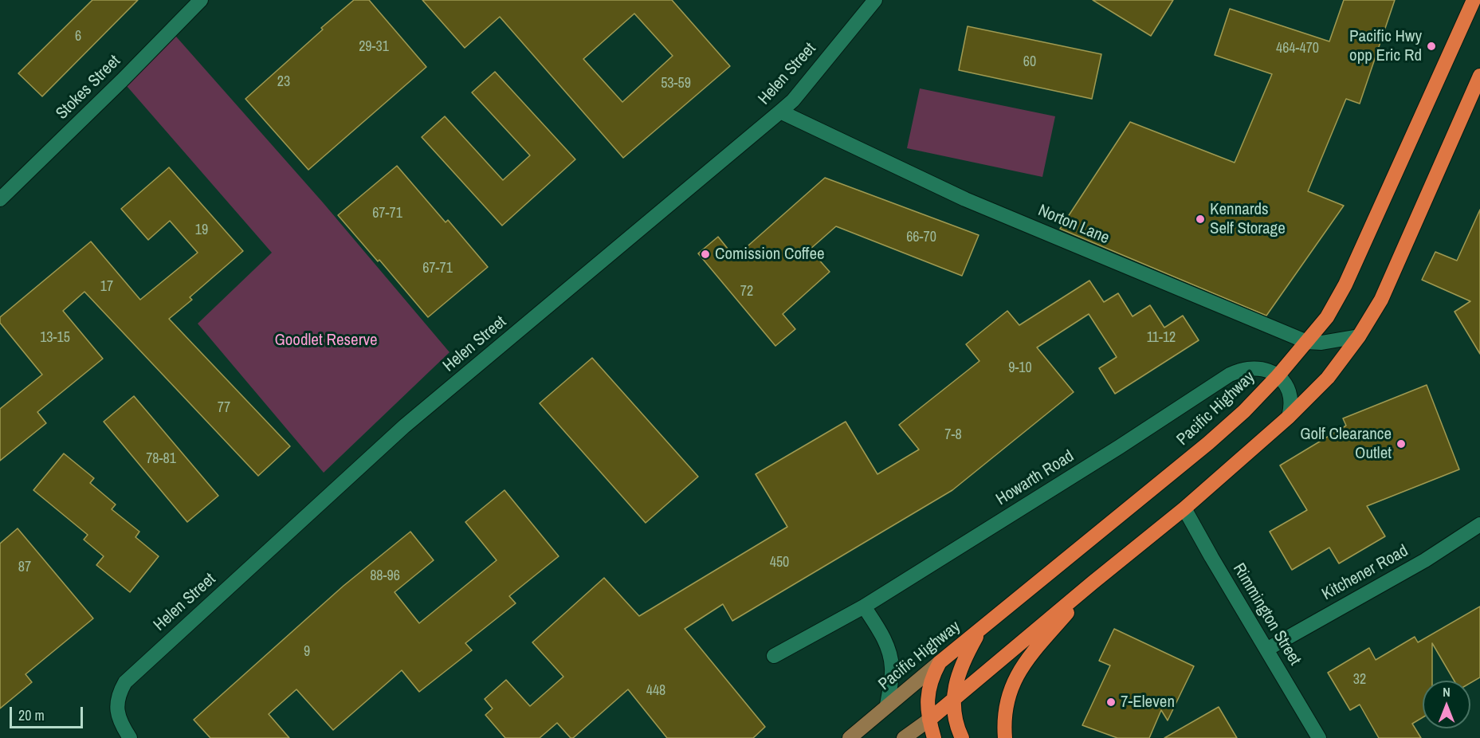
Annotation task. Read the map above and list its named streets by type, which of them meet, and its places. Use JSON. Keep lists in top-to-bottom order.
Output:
{
  "streets": {
    "highway": ["Pacific Highway"],
    "street": [
      "Helen Street",
      "Stokes Street",
      "Norton Lane",
      "Howarth Road",
      "Kitchener Road",
      "Rimmington Street"
    ]
  },
  "crossings": [
    ["Helen Street", "Norton Lane"],
    ["Norton Lane", "Pacific Highway"],
    ["Pacific Highway", "Howarth Road"],
    ["Kitchener Road", "Rimmington Street"]
  ],
  "parks": ["Goodlet Reserve"],
  "places": [
    "Pacific Hwy opp Eric Rd",
    "Kennards Self Storage",
    "Comission Coffee",
    "Golf Clearance Outlet",
    "7-Eleven"
  ],
  "house_numbers": [
    "6",
    "29-31",
    "464-470",
    "60",
    "23",
    "53-59",
    "67-71",
    "19",
    "66-70",
    "67-71",
    "17",
    "72",
    "13-15",
    "11-12",
    "9-10",
    "77",
    "7-8",
    "78-81",
    "450",
    "87",
    "88-96",
    "9",
    "32",
    "448"
  ],
  "scale_bar": "20 m",
  "north": "top"
}
